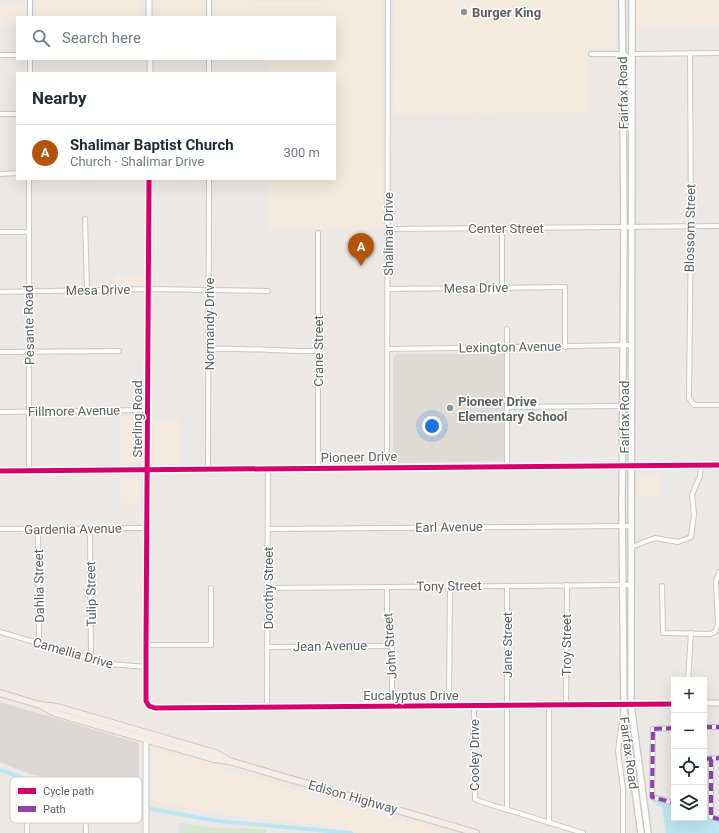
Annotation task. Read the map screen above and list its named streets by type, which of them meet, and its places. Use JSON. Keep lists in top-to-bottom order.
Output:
{
  "streets": {
    "main road": ["Fairfax Road", "Edison Highway"],
    "street": [
      "Center Street",
      "Blossom Street",
      "Shalimar Drive",
      "Mesa Drive",
      "Normandy Drive",
      "Pesante Road",
      "Lexington Avenue",
      "Crane Street",
      "Fillmore Avenue",
      "Sterling Road",
      "Pioneer Drive",
      "Earl Avenue",
      "Gardenia Avenue",
      "Dahlia Street",
      "Tony Street",
      "Dorothy Street",
      "Tulip Street",
      "Jane Street",
      "Troy Street",
      "Jean Avenue",
      "John Street",
      "Camellia Drive",
      "Eucalyptus Drive",
      "Cooley Drive"
    ]
  },
  "crossings": [
    ["Fairfax Road", "Center Street"],
    ["Fairfax Road", "Lexington Avenue"],
    ["Fairfax Road", "Pioneer Drive"],
    ["Fairfax Road", "Earl Avenue"],
    ["Fairfax Road", "Tony Street"],
    ["Fairfax Road", "Eucalyptus Drive"],
    ["Center Street", "Blossom Street"],
    ["Center Street", "Shalimar Drive"],
    ["Shalimar Drive", "Mesa Drive"],
    ["Shalimar Drive", "Lexington Avenue"],
    ["Shalimar Drive", "Pioneer Drive"],
    ["Mesa Drive", "Normandy Drive"],
    ["Mesa Drive", "Pesante Road"],
    ["Mesa Drive", "Lexington Avenue"],
    ["Mesa Drive", "Sterling Road"],
    ["Normandy Drive", "Pioneer Drive"],
    ["Pesante Road", "Fillmore Avenue"],
    ["Pesante Road", "Pioneer Drive"],
    ["Crane Street", "Pioneer Drive"],
    ["Fillmore Avenue", "Sterling Road"],
    ["Sterling Road", "Pioneer Drive"],
    ["Sterling Road", "Gardenia Avenue"],
    ["Sterling Road", "Camellia Drive"],
    ["Sterling Road", "Eucalyptus Drive"],
    ["Pioneer Drive", "Dorothy Street"],
    ["Earl Avenue", "Dorothy Street"],
    ["Gardenia Avenue", "Dahlia Street"],
    ["Gardenia Avenue", "Tulip Street"],
    ["Dahlia Street", "Camellia Drive"],
    ["Tony Street", "Dorothy Street"],
    ["Tony Street", "Jane Street"],
    ["Tony Street", "Troy Street"],
    ["Tony Street", "John Street"],
    ["Dorothy Street", "Jean Avenue"],
    ["Dorothy Street", "Eucalyptus Drive"],
    ["Tulip Street", "Camellia Drive"],
    ["Jane Street", "Eucalyptus Drive"],
    ["Jane Street", "Cooley Drive"],
    ["Troy Street", "Eucalyptus Drive"],
    ["Jean Avenue", "John Street"],
    ["John Street", "Eucalyptus Drive"],
    ["Eucalyptus Drive", "Cooley Drive"]
  ],
  "places": ["Burger King", "Pioneer Drive Elementary School"],
  "legend": ["Cycle path", "Path"],
  "page": {
    "search": "Search here",
    "heading": "Nearby",
    "list": [
      {
        "mark": "A",
        "name": "Shalimar Baptist Church",
        "note": "Church · Shalimar Drive",
        "value": "300 m"
      }
    ],
    "pins": "A",
    "map_buttons": ["+", "−"]
  }
}
